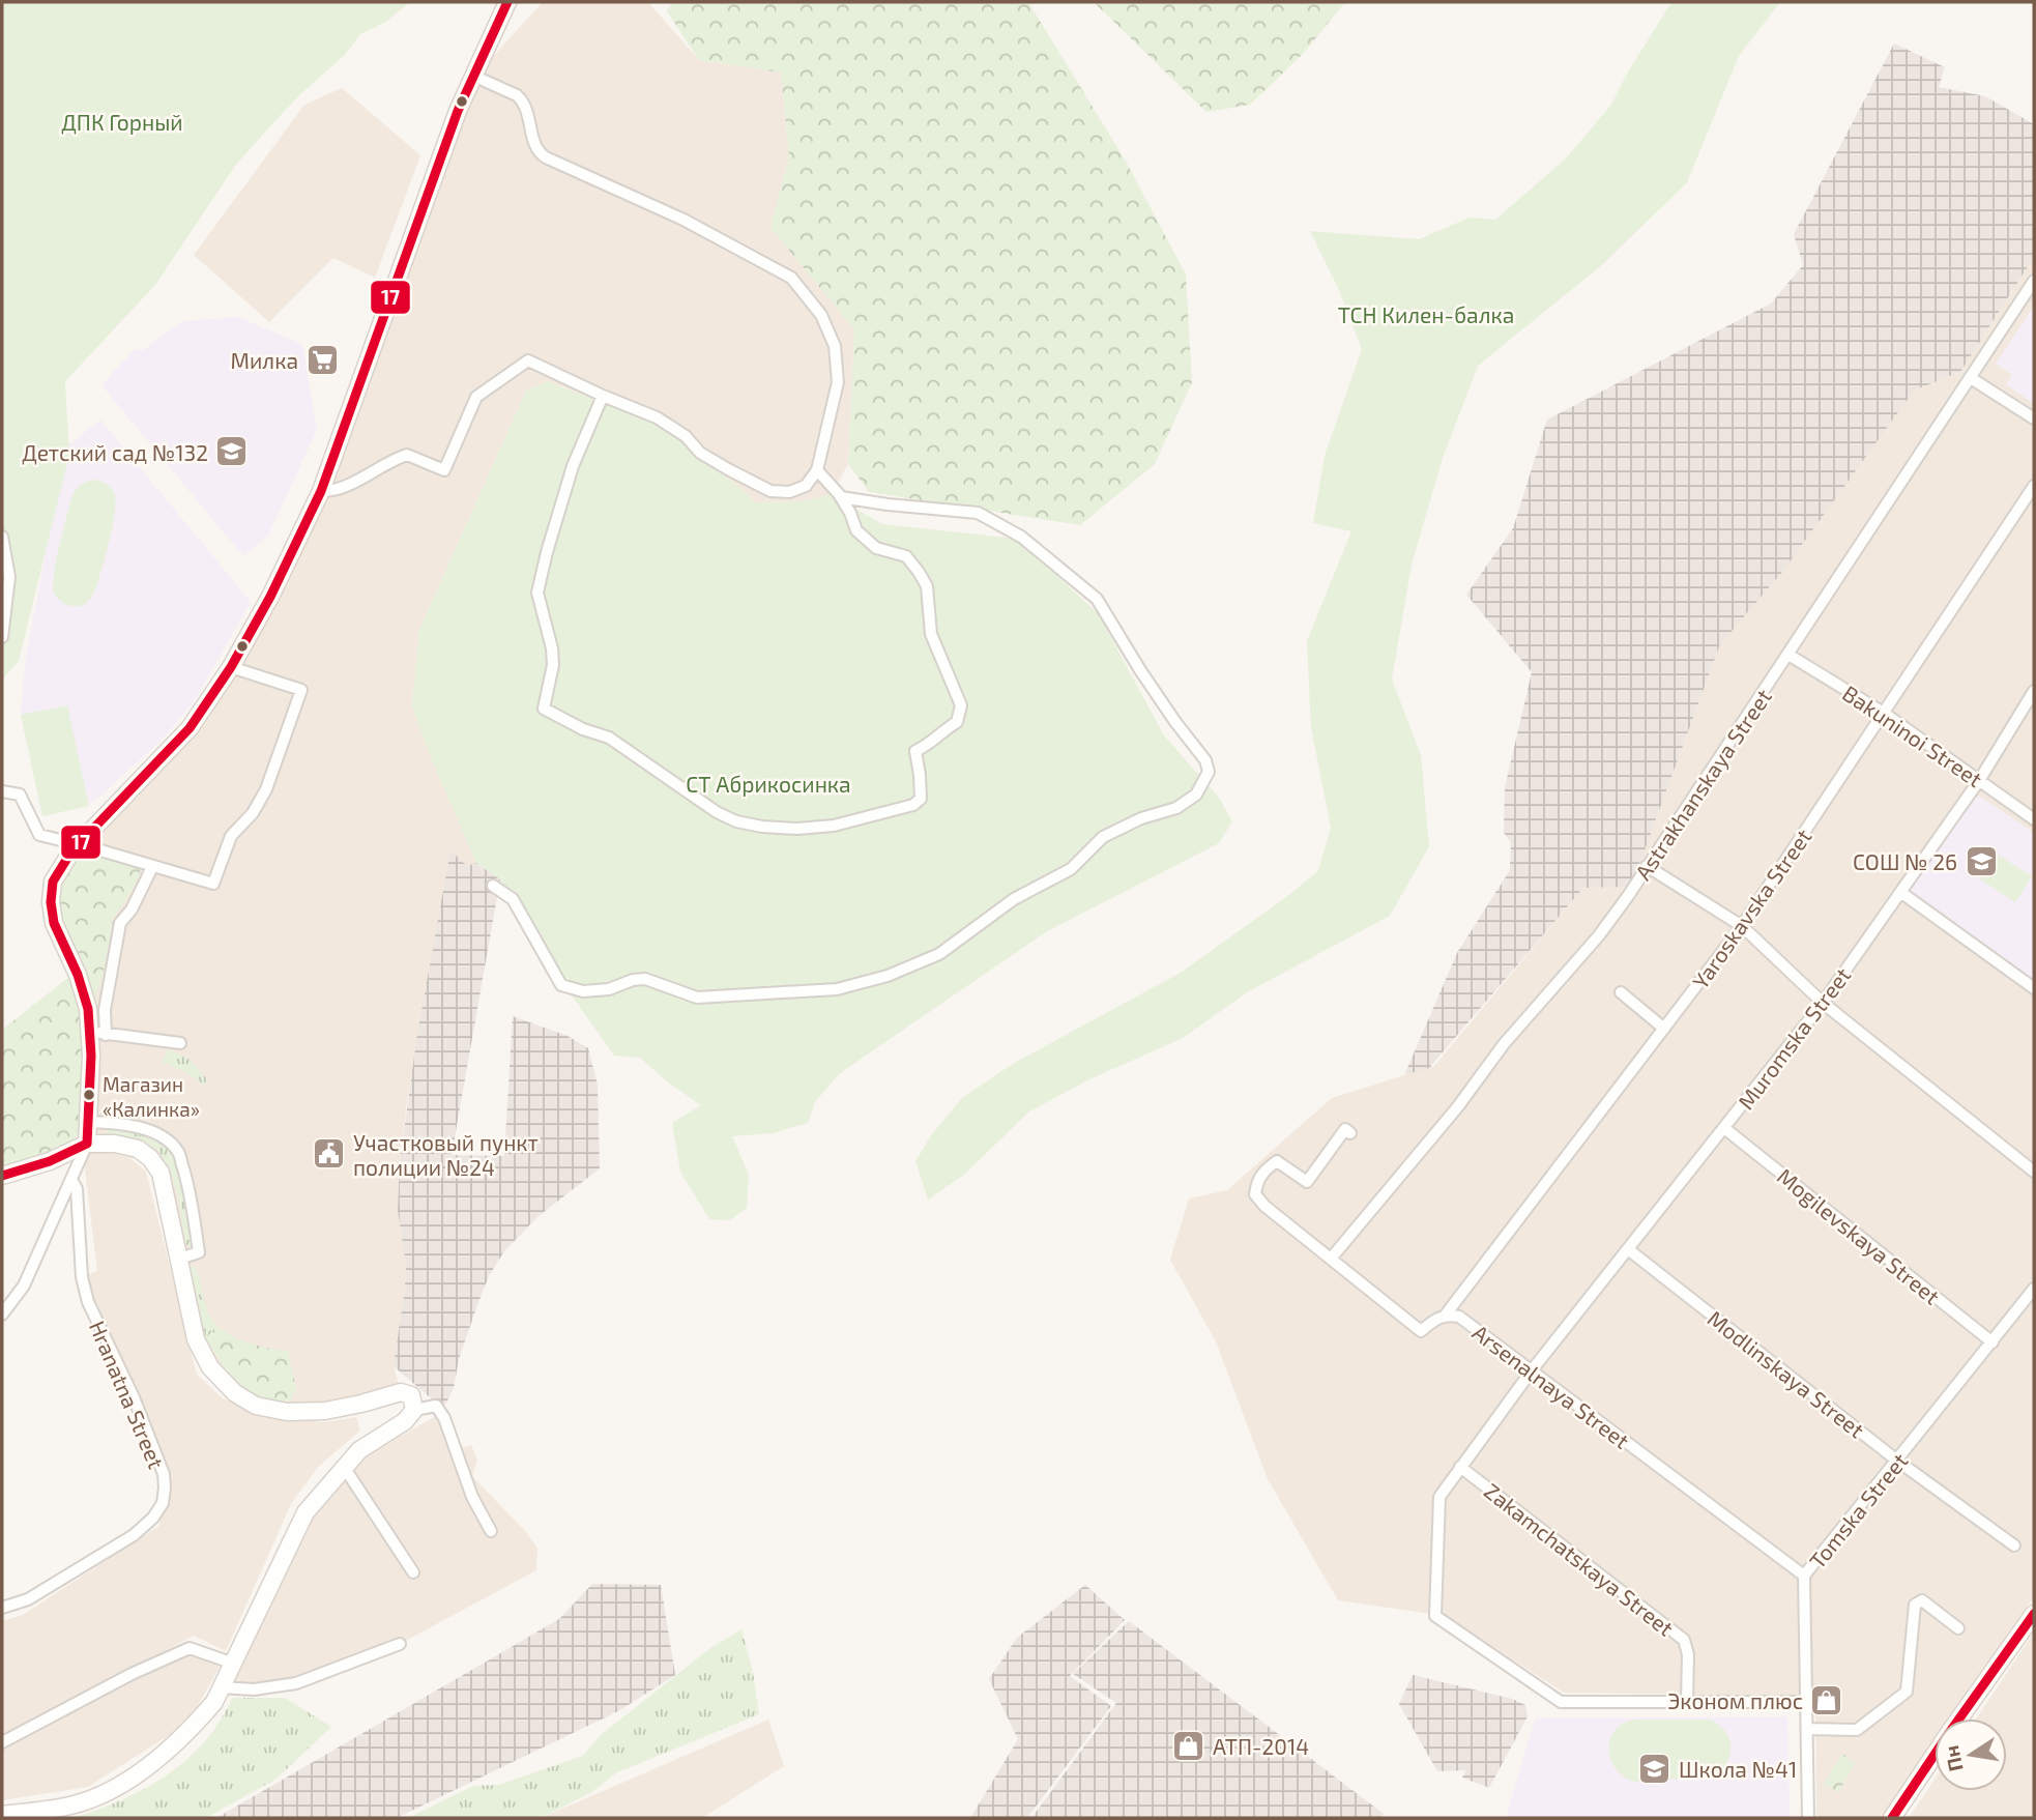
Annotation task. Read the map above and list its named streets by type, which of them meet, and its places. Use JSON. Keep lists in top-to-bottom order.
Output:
{
  "streets": {
    "street": [
      "Bakuninoi Street",
      "Astrakhanskaya Street",
      "Yaroskavska Street",
      "Muromska Street",
      "Mogilevskaya Street",
      "Modlinskaya Street",
      "Arsenalnaya Street",
      "Hranatna Street",
      "Tomska Street",
      "Zakamchatskaya Street"
    ]
  },
  "crossings": [
    ["Bakuninoi Street", "Astrakhanskaya Street"],
    ["Bakuninoi Street", "Yaroskavska Street"],
    ["Bakuninoi Street", "Muromska Street"],
    ["Yaroskavska Street", "Arsenalnaya Street"],
    ["Muromska Street", "Mogilevskaya Street"],
    ["Muromska Street", "Modlinskaya Street"],
    ["Muromska Street", "Arsenalnaya Street"],
    ["Muromska Street", "Zakamchatskaya Street"],
    ["Mogilevskaya Street", "Tomska Street"],
    ["Modlinskaya Street", "Tomska Street"],
    ["Arsenalnaya Street", "Tomska Street"]
  ],
  "parks": ["ДПК Горный", "ТСН Килен-балка", "СТ Абрикосинка"],
  "places": {
    "supermarket": ["Милка"],
    "school or university": ["Детский сад №132", "СОШ № 26", "Школа №41"],
    "other": ["Магазин «Калинка»"],
    "public building": ["Участковый пункт полиции №24"],
    "shop": ["Эконом плюс", "АТП-2014"]
  },
  "lines": ["transit line 17"],
  "north": "left"
}
